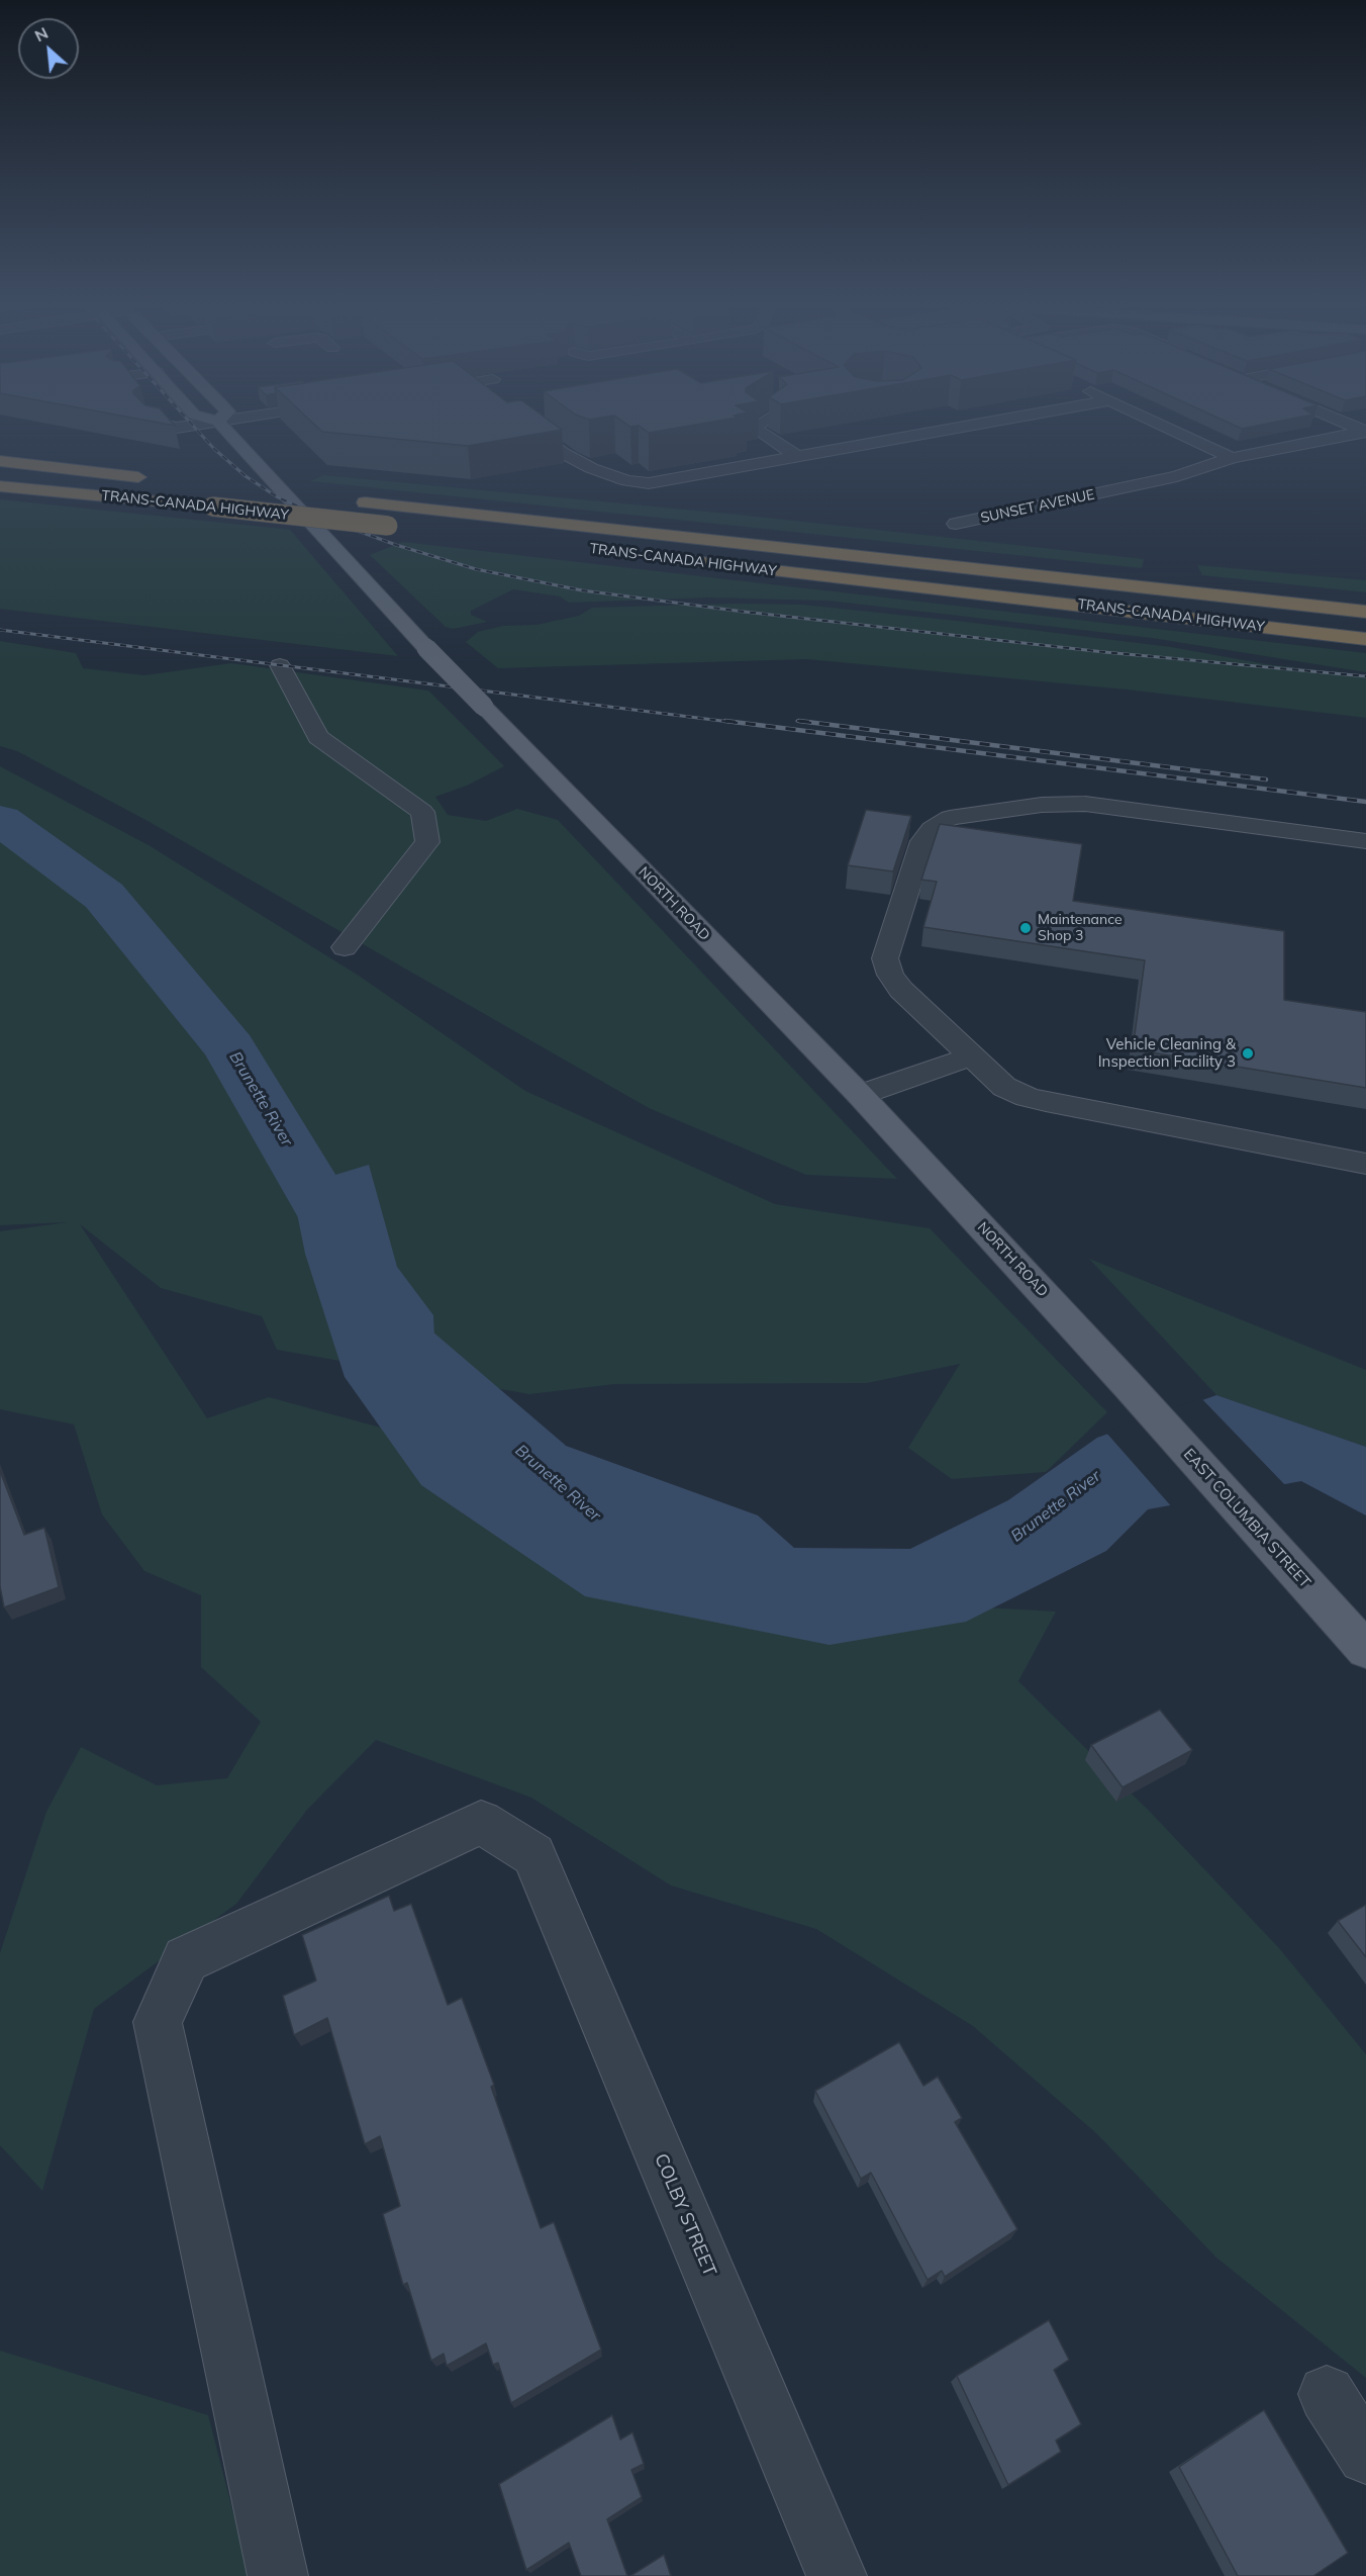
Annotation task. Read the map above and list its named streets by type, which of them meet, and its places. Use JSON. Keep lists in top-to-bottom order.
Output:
{
  "streets": {
    "highway": ["TRANS-CANADA HIGHWAY"],
    "main road": ["NORTH ROAD", "EAST COLUMBIA STREET"],
    "street": ["SUNSET AVENUE", "COLBY STREET"]
  },
  "crossings": [
    ["NORTH ROAD", "EAST COLUMBIA STREET"]
  ],
  "water": ["Brunette River"],
  "places": ["Maintenance Shop 3", "Vehicle Cleaning & Inspection Facility 3"],
  "north": "top left"
}
